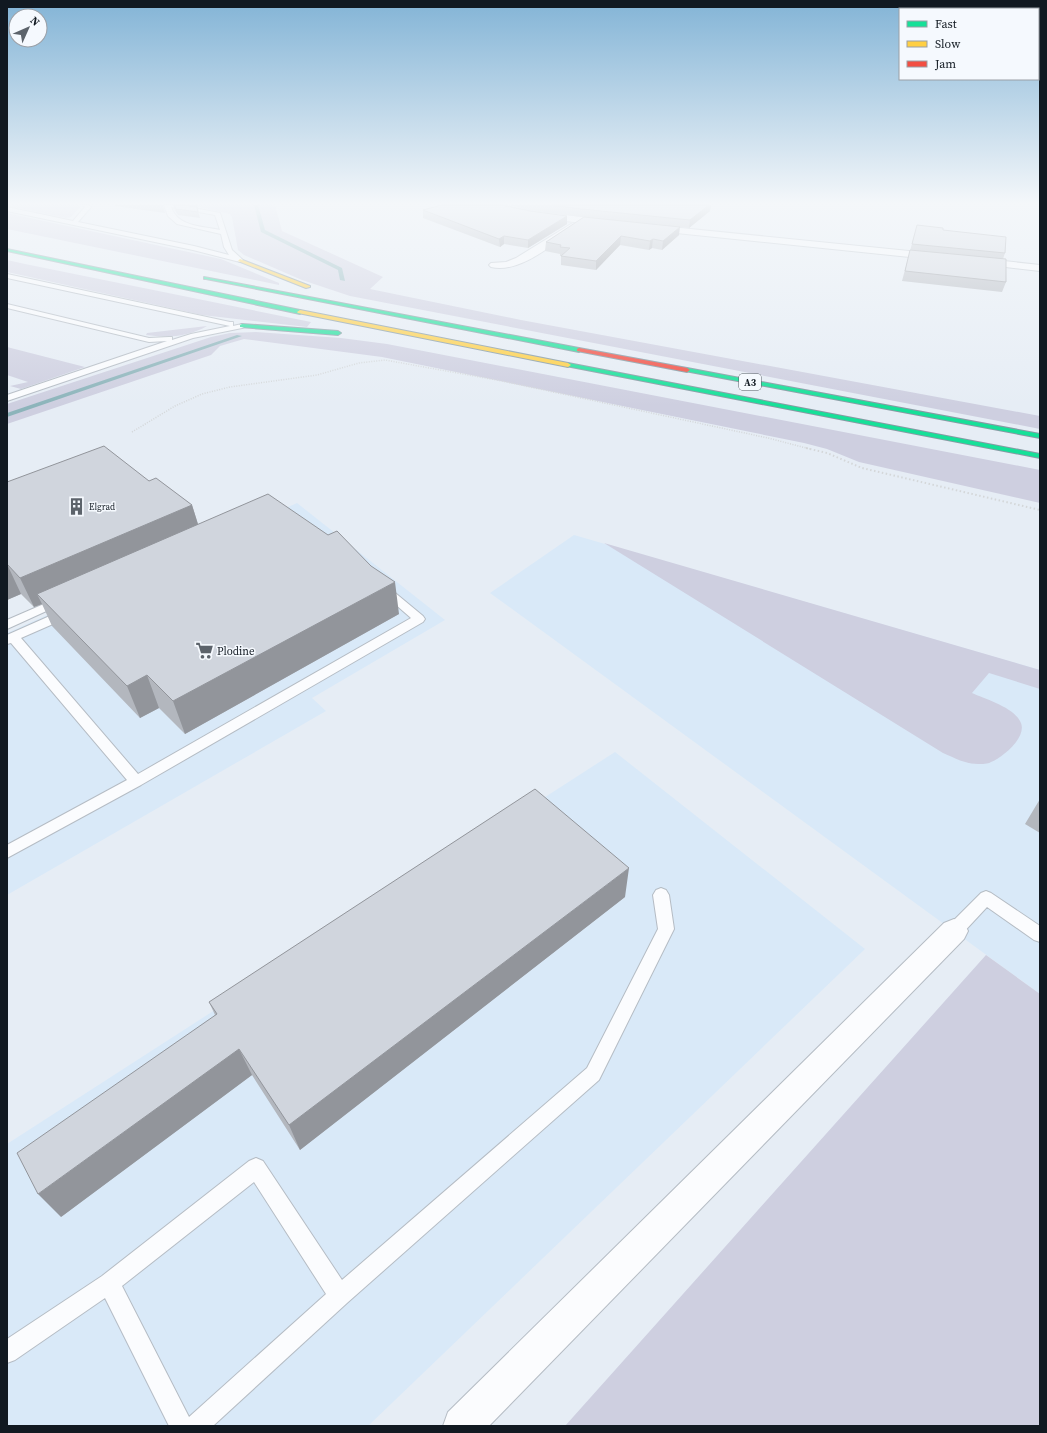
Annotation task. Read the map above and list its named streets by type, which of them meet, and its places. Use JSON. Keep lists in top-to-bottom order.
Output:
{
  "streets": {
    "highway": ["A3"]
  },
  "places": {
    "building": ["Elgrad"],
    "supermarket": ["Plodine"]
  },
  "legend": ["Fast", "Slow", "Jam"],
  "north": "top right"
}
